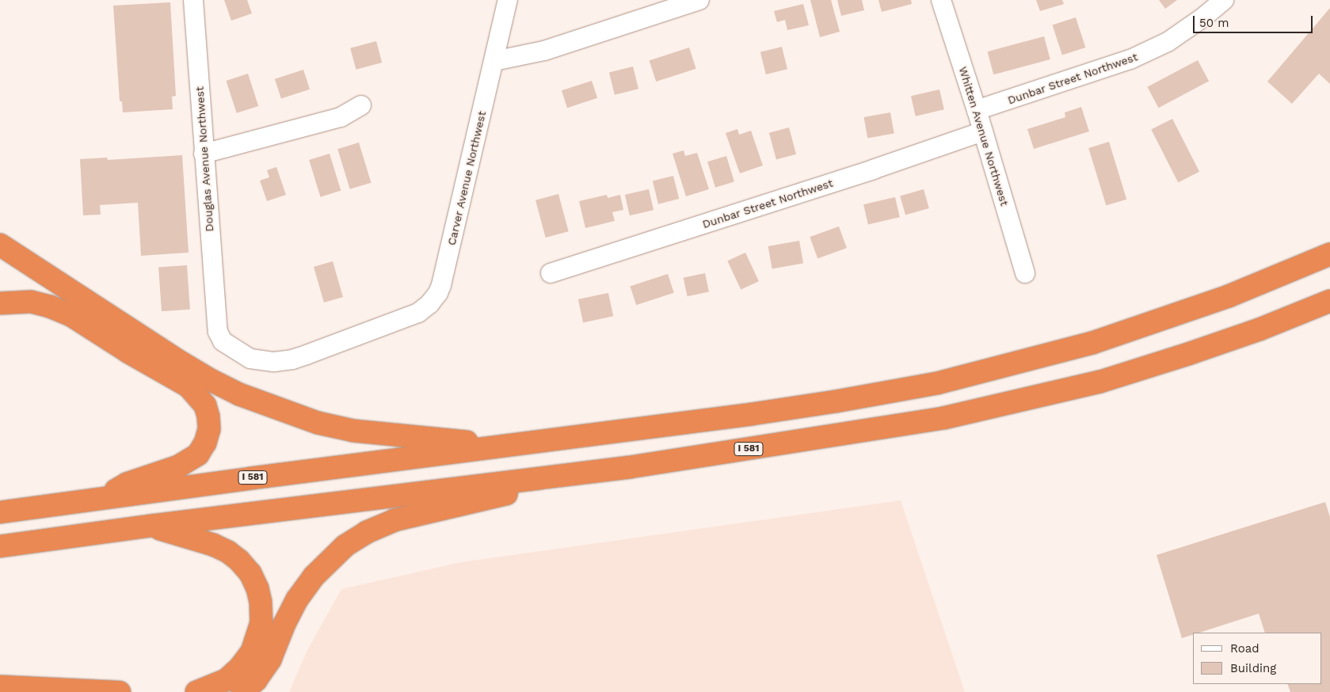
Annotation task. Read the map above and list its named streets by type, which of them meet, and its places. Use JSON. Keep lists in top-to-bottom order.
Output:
{
  "streets": {
    "highway": ["I 581"],
    "street": [
      "Dunbar Street Northwest",
      "Whitten Avenue Northwest",
      "Douglas Avenue Northwest",
      "Carver Avenue Northwest"
    ]
  },
  "crossings": [
    ["Dunbar Street Northwest", "Whitten Avenue Northwest"],
    ["Douglas Avenue Northwest", "Carver Avenue Northwest"]
  ],
  "legend": ["Road", "Building"],
  "scale_bar": "50 m"
}
